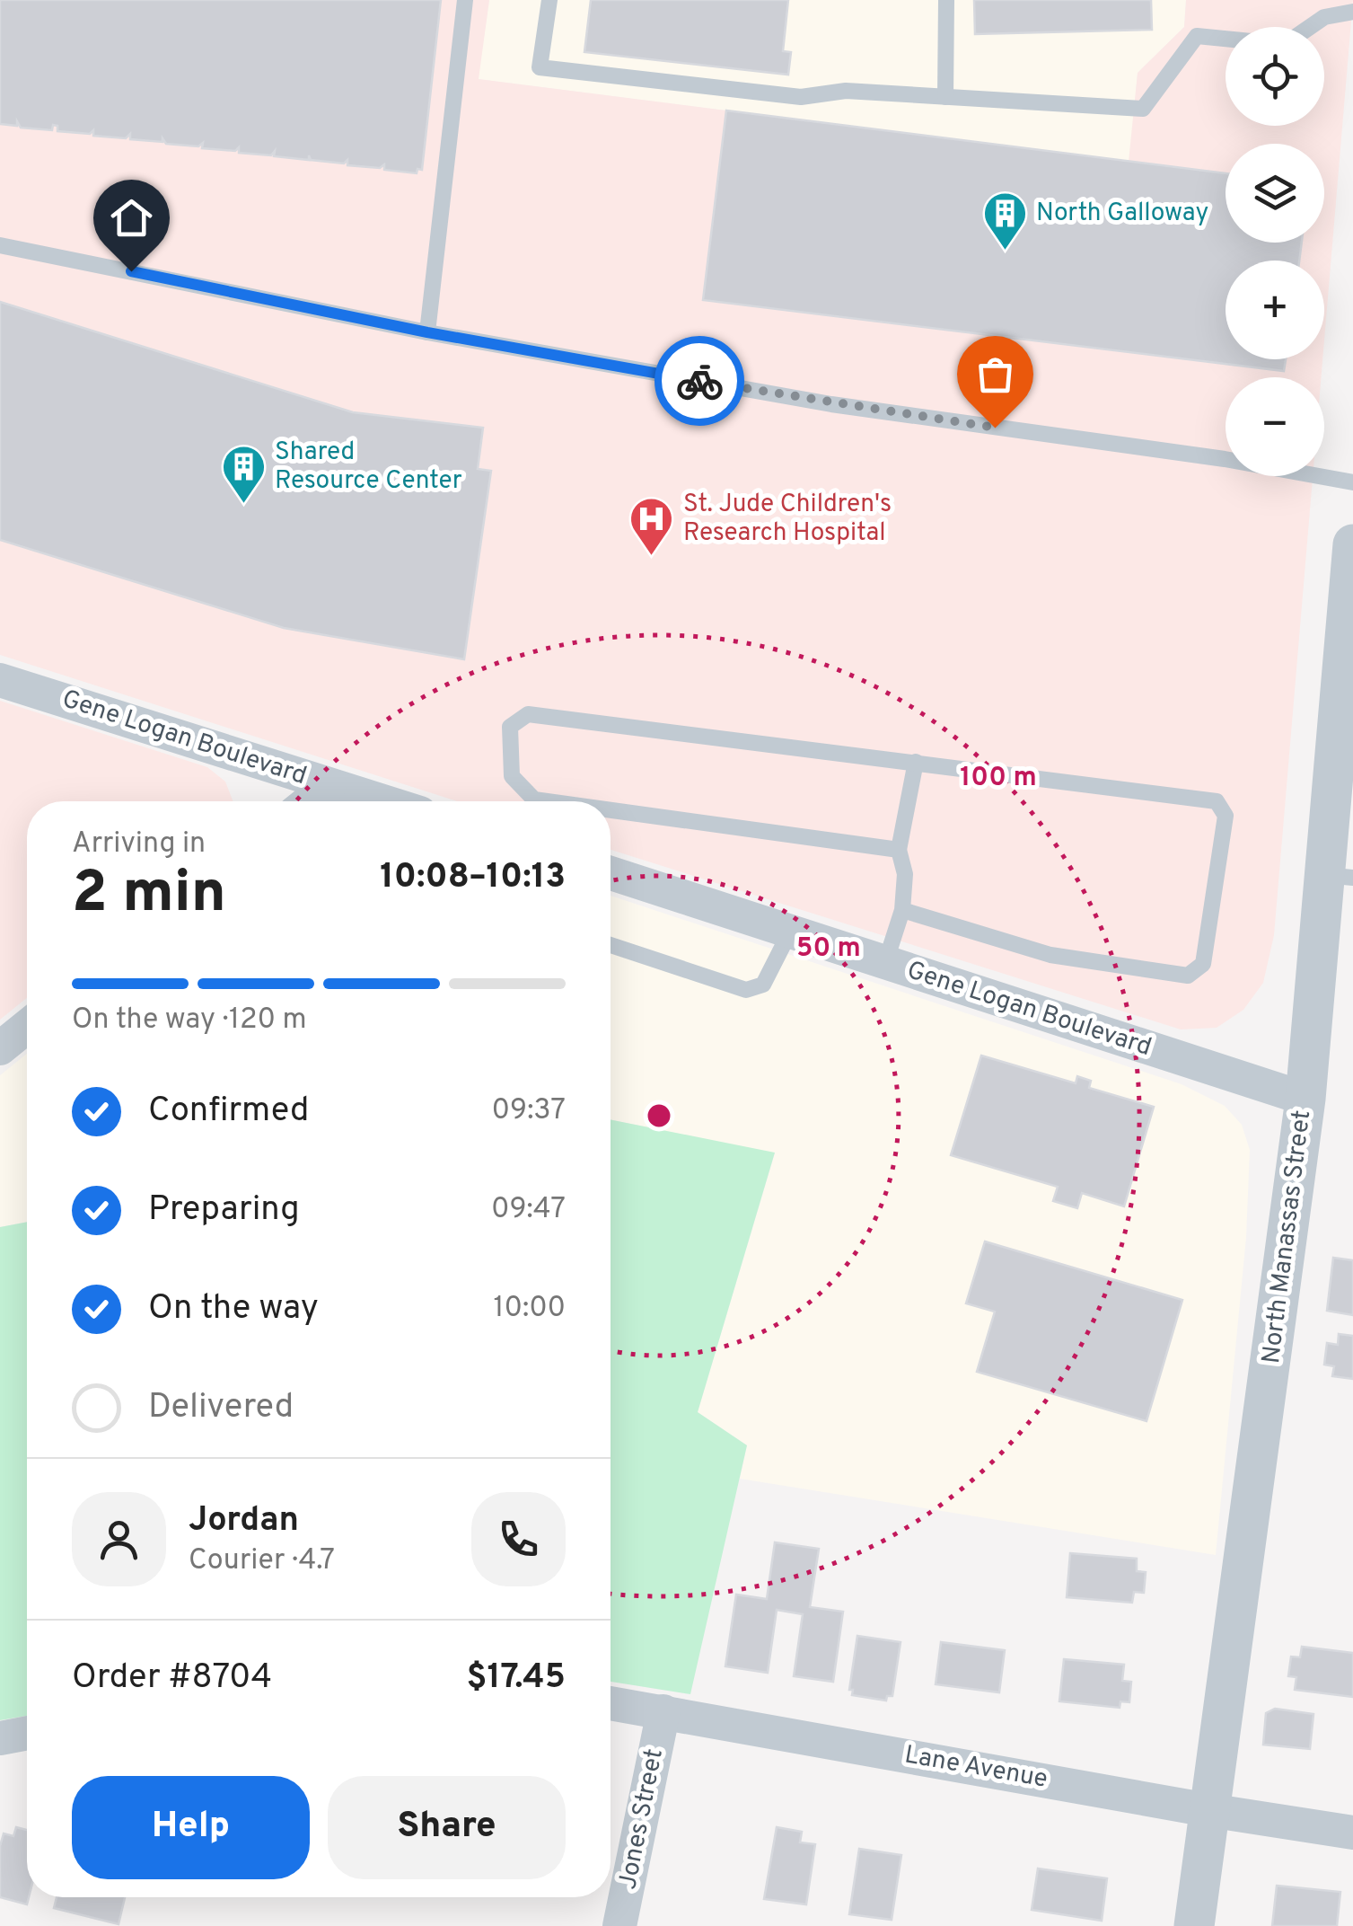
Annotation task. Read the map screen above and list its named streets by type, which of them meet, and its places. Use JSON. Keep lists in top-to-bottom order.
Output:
{
  "streets": {
    "street": [
      "Gene Logan Boulevard",
      "North Manassas Street",
      "Lane Avenue",
      "Jones Street"
    ]
  },
  "crossings": [
    ["Gene Logan Boulevard", "North Manassas Street"],
    ["North Manassas Street", "Lane Avenue"],
    ["Lane Avenue", "Jones Street"]
  ],
  "places": {
    "building": ["North Galloway", "Shared Resource Center"],
    "hospital": ["St. Jude Children's Research Hospital"]
  },
  "page": {
    "map_buttons": ["+", "−"],
    "heading": ["2 min", "Arriving in", "10:08–10:13"],
    "panel": [
      "Jordan",
      "Courier · 4.7",
      "Order #8704",
      "$17.45"
    ],
    "bar": "On the way · 120 m",
    "list": [
      ["Confirmed", "09:37"],
      ["Preparing", "09:47"],
      ["On the way", "10:00"],
      "Delivered"
    ],
    "buttons": ["Help", "Share"]
  },
  "rings": ["100 m", "50 m"]
}
